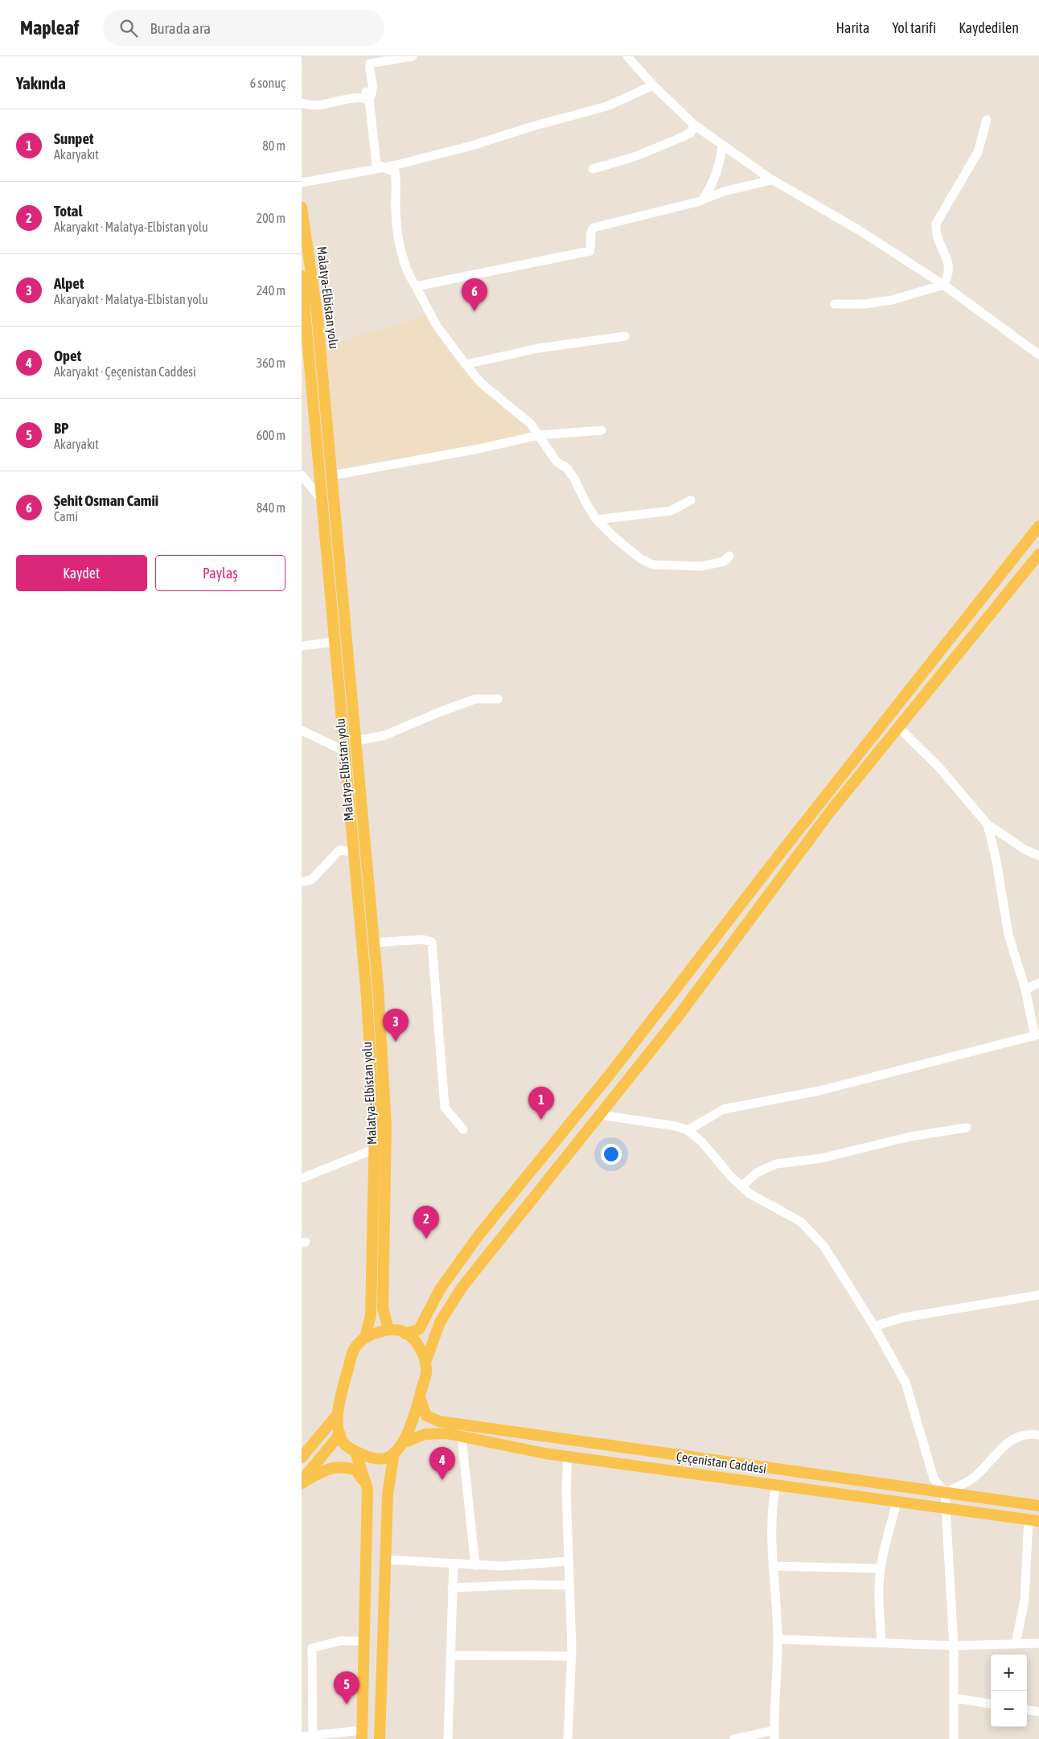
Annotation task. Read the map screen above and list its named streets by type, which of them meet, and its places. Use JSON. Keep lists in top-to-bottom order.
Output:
{
  "streets": {
    "main road": ["Malatya-Elbistan yolu", "Çeçenistan Caddesi"]
  },
  "crossings": [
    ["Malatya-Elbistan yolu", "Çeçenistan Caddesi"]
  ],
  "page": {
    "header": "Mapleaf",
    "search": "Burada ara",
    "nav": ["Harita", "Yol tarifi", "Kaydedilen"],
    "heading": ["Yakında", "6 sonuç"],
    "list": [
      {
        "mark": "1",
        "name": "Sunpet",
        "note": "Akaryakıt",
        "value": "80 m"
      },
      {
        "mark": "2",
        "name": "Total",
        "note": "Akaryakıt · Malatya-Elbistan yolu",
        "value": "200 m"
      },
      {
        "mark": "3",
        "name": "Alpet",
        "note": "Akaryakıt · Malatya-Elbistan yolu",
        "value": "240 m"
      },
      {
        "mark": "4",
        "name": "Opet",
        "note": "Akaryakıt · Çeçenistan Caddesi",
        "value": "360 m"
      },
      {
        "mark": "5",
        "name": "BP",
        "note": "Akaryakıt",
        "value": "600 m"
      },
      {
        "mark": "6",
        "name": "Şehit Osman Camii",
        "note": "Cami",
        "value": "840 m"
      }
    ],
    "pins": [
      "6",
      "3",
      "1",
      "2",
      "4",
      "5"
    ],
    "buttons": ["Kaydet", "Paylaş"],
    "map_buttons": ["+", "−"]
  }
}
